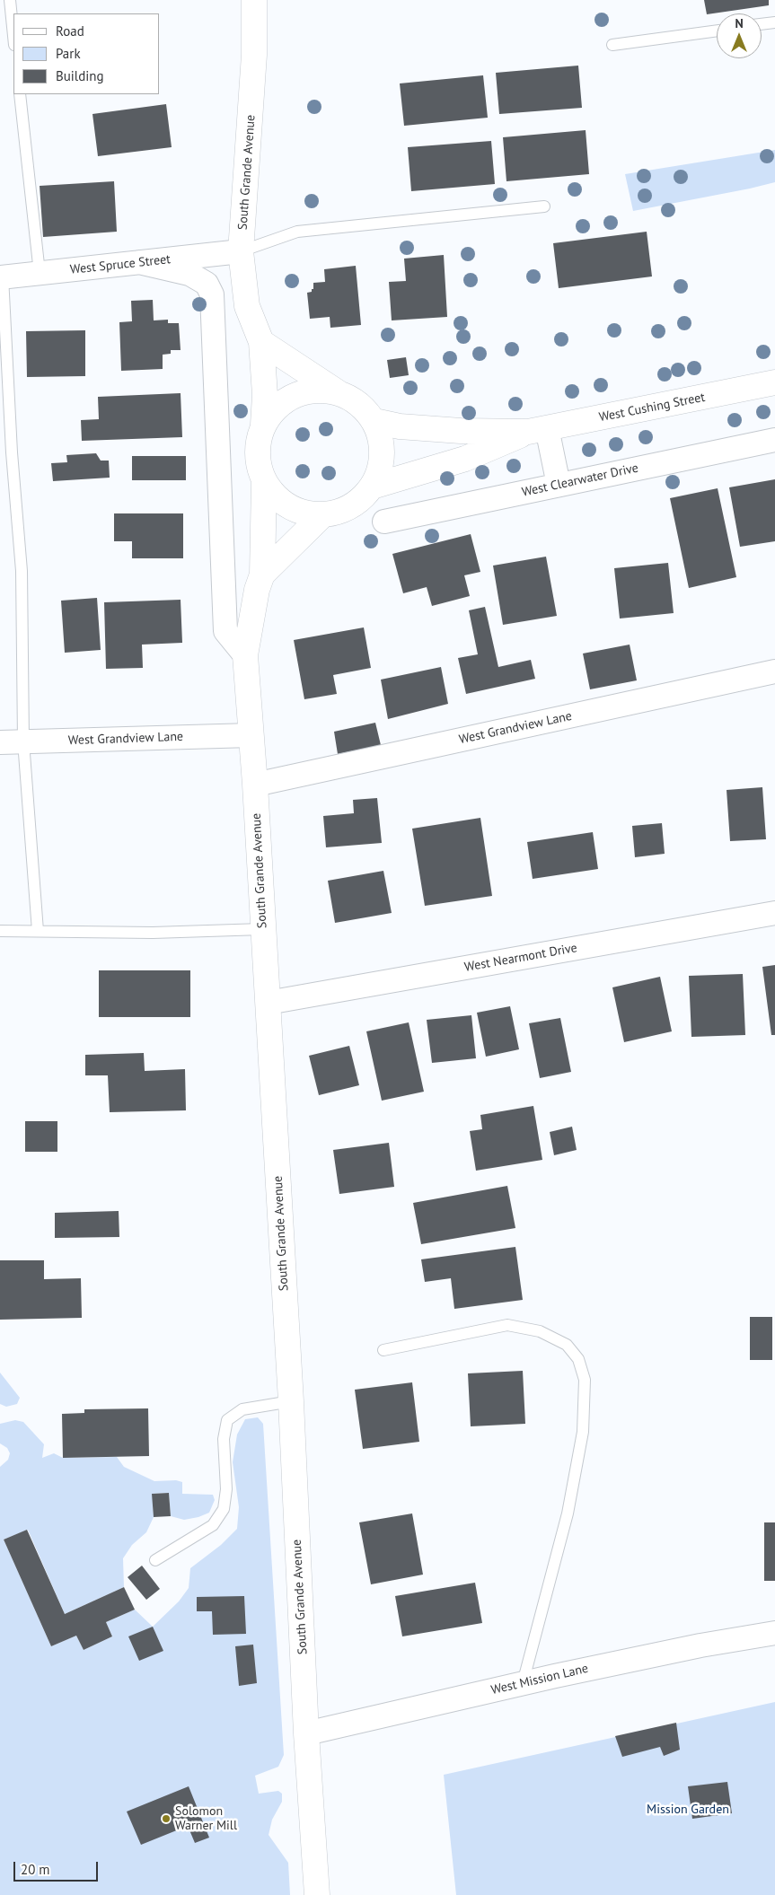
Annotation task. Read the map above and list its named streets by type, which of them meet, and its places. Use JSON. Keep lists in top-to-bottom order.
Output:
{
  "streets": {
    "main road": ["South Grande Avenue", "West Cushing Street"],
    "street": [
      "West Spruce Street",
      "West Clearwater Drive",
      "West Grandview Lane",
      "West Nearmont Drive",
      "West Mission Lane"
    ]
  },
  "crossings": [
    ["South Grande Avenue", "West Spruce Street"],
    ["South Grande Avenue", "West Cushing Street"],
    ["South Grande Avenue", "West Grandview Lane"],
    ["South Grande Avenue", "West Nearmont Drive"],
    ["South Grande Avenue", "West Mission Lane"]
  ],
  "parks": ["Mission Garden"],
  "places": ["Solomon Warner Mill"],
  "legend": ["Road", "Park", "Building"],
  "scale_bar": "20 m",
  "north": "top"
}
